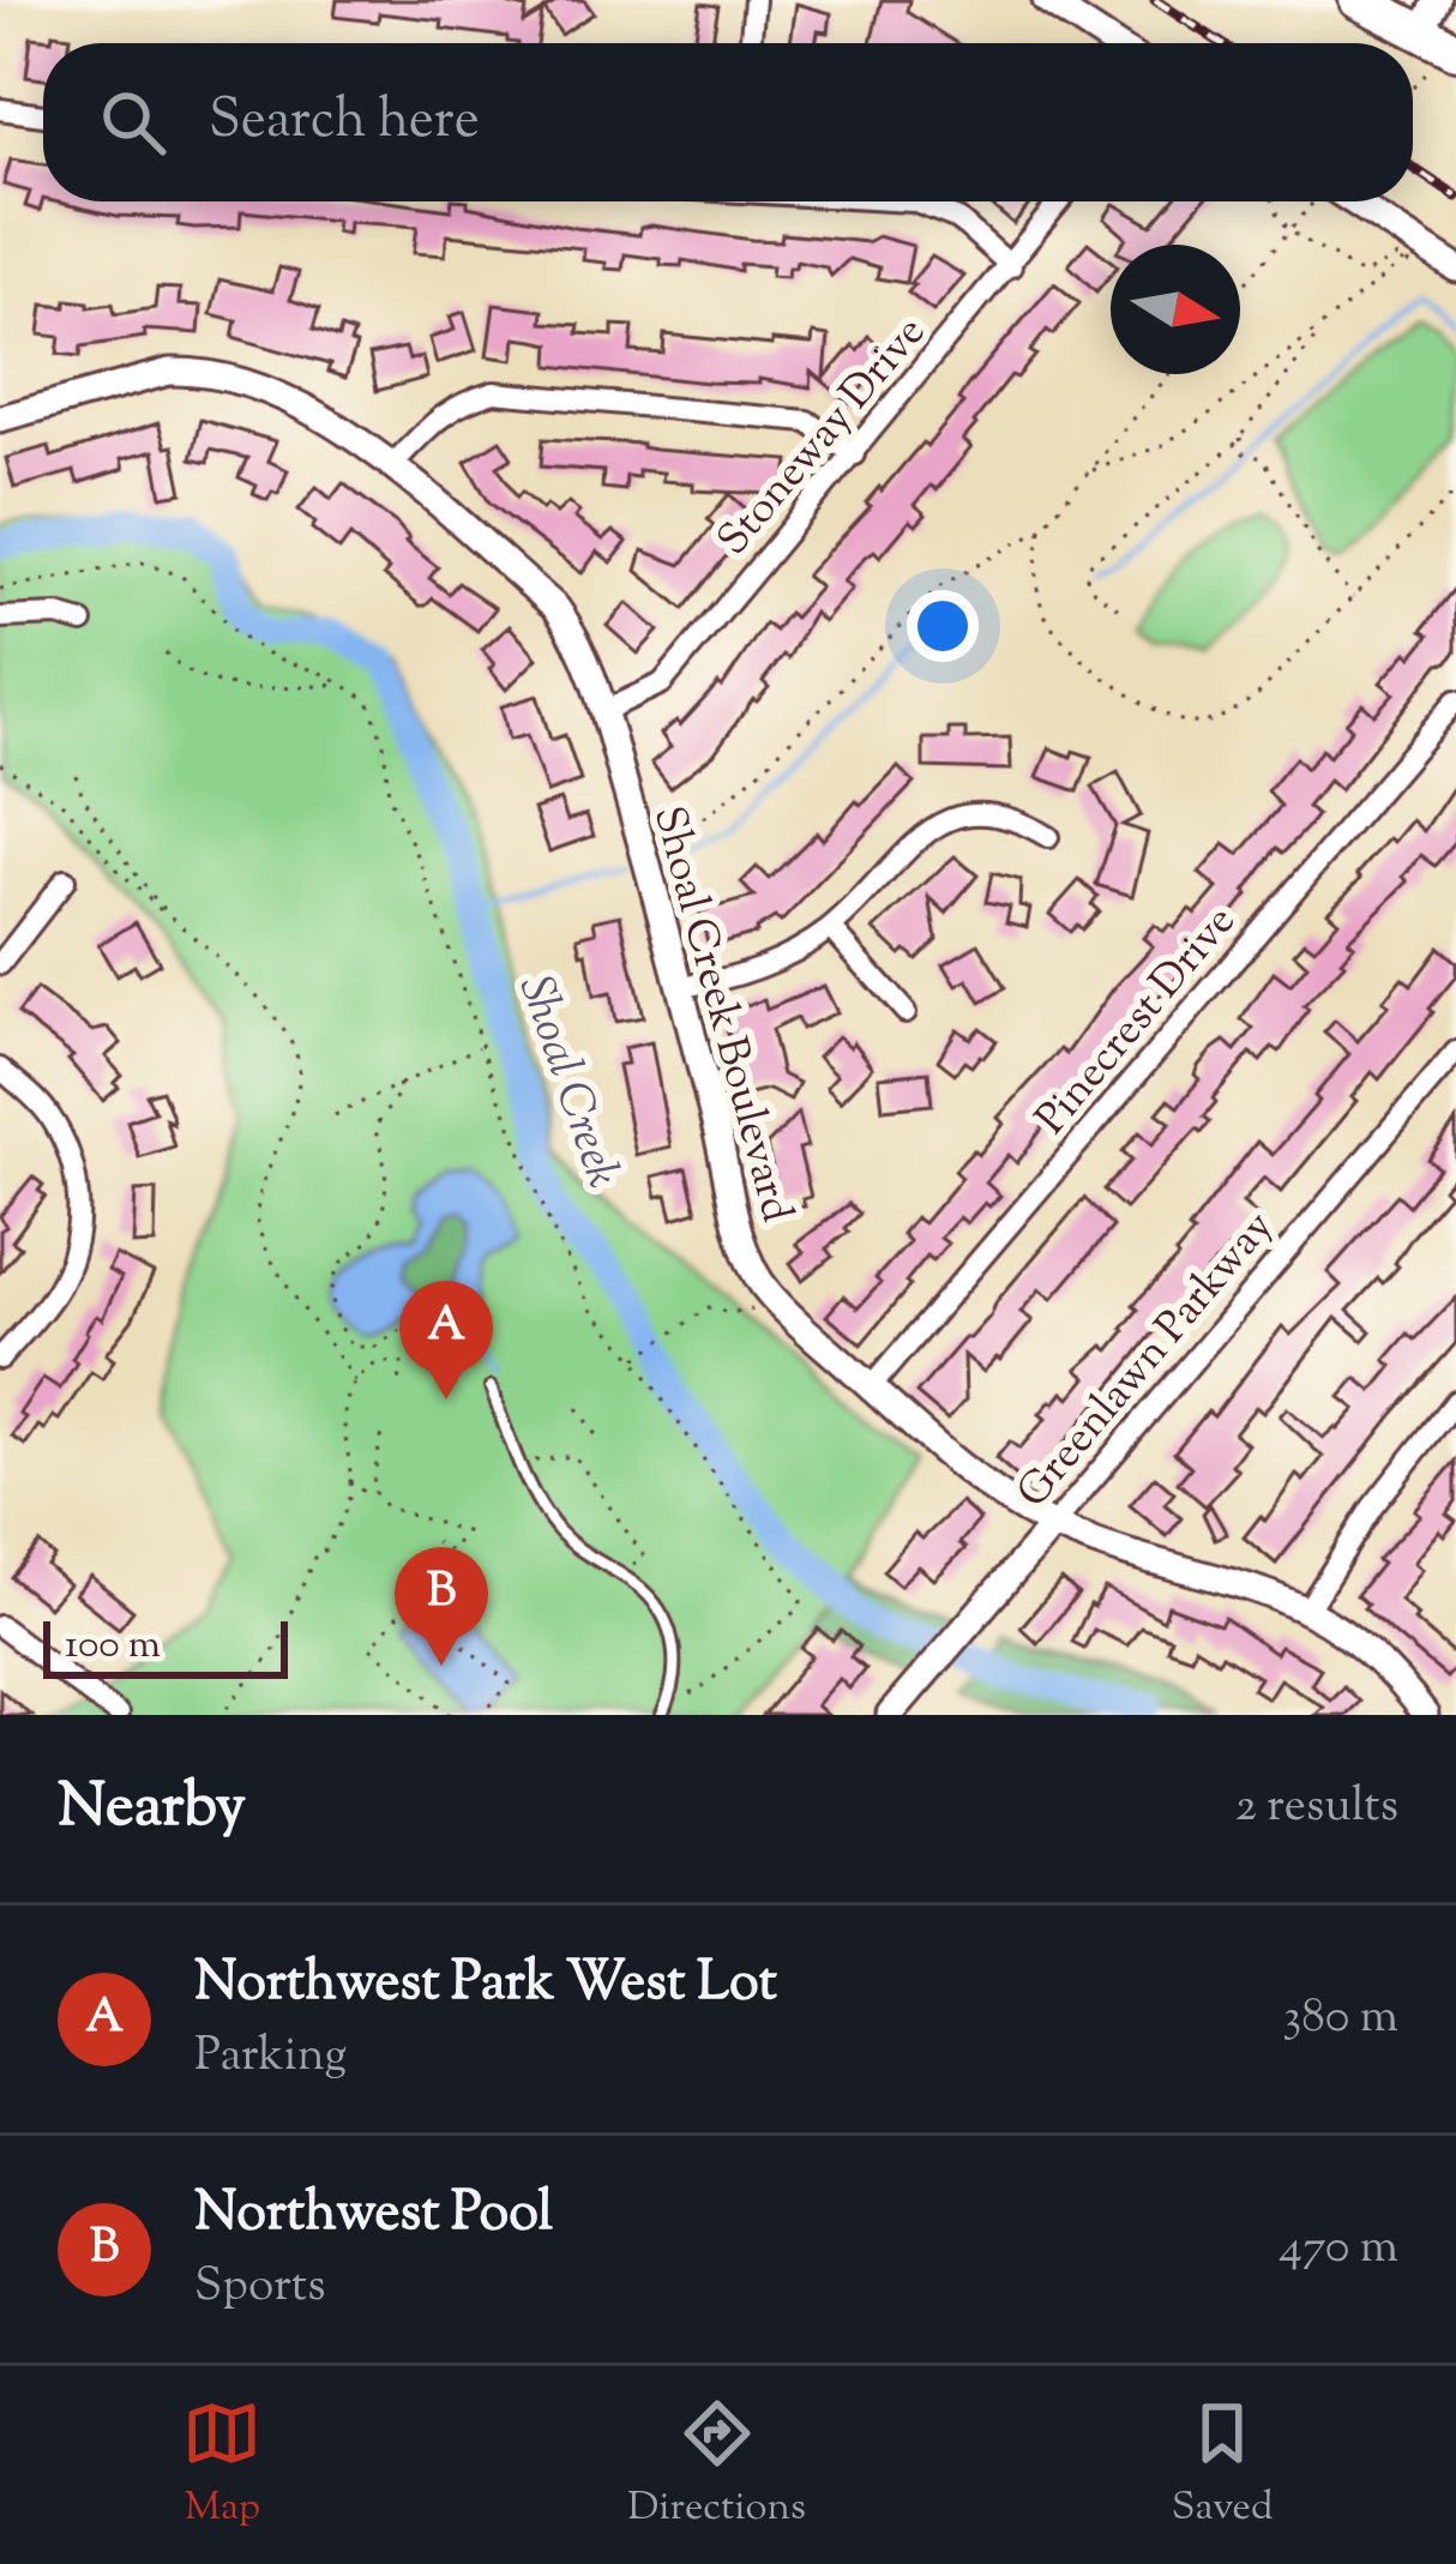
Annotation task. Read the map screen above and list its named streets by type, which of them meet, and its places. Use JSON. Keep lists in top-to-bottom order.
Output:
{
  "streets": {
    "street": [
      "Stoneway Drive",
      "Shoal Creek Boulevard",
      "Pinecrest Drive",
      "Greenlawn Parkway"
    ]
  },
  "crossings": [
    ["Stoneway Drive", "Shoal Creek Boulevard"],
    ["Shoal Creek Boulevard", "Pinecrest Drive"],
    ["Shoal Creek Boulevard", "Greenlawn Parkway"]
  ],
  "water": ["Shoal Creek"],
  "scale_bar": "100 m",
  "north": "right",
  "page": {
    "search": "Search here",
    "pins": ["A", "B"],
    "scale": "100 m",
    "heading": ["Nearby", "2 results"],
    "list": [
      {
        "mark": "A",
        "name": "Northwest Park West Lot",
        "note": "Parking",
        "value": "380 m"
      },
      {
        "mark": "B",
        "name": "Northwest Pool",
        "note": "Sports",
        "value": "470 m"
      }
    ],
    "nav": ["Map", "Directions", "Saved"]
  }
}
